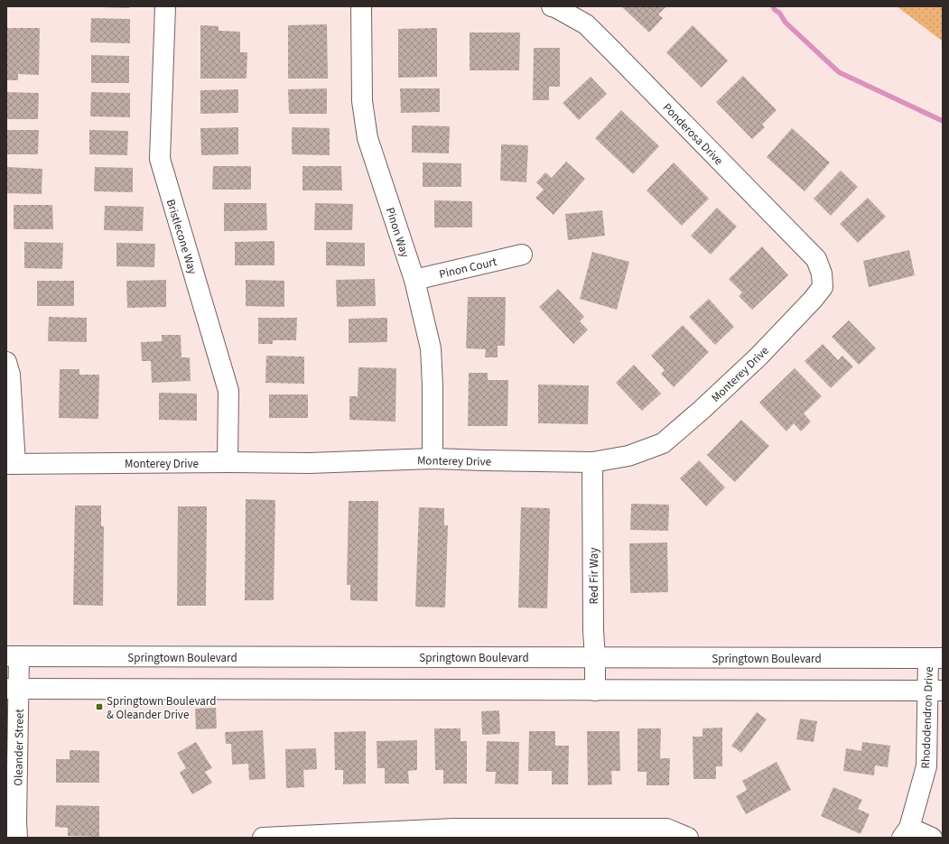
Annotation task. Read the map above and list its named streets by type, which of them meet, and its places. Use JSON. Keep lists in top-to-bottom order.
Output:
{
  "streets": {
    "street": [
      "Ponderosa Drive",
      "Pinon Way",
      "Bristlecone Way",
      "Pinon Court",
      "Monterey Drive",
      "Red Fir Way",
      "Springtown Boulevard",
      "Rhododendron Drive",
      "Oleander Street"
    ]
  },
  "crossings": [
    ["Ponderosa Drive", "Monterey Drive"],
    ["Pinon Way", "Pinon Court"],
    ["Pinon Way", "Monterey Drive"],
    ["Bristlecone Way", "Monterey Drive"],
    ["Monterey Drive", "Red Fir Way"],
    ["Red Fir Way", "Springtown Boulevard"],
    ["Springtown Boulevard", "Rhododendron Drive"],
    ["Springtown Boulevard", "Oleander Street"]
  ],
  "places": {
    "transit": ["Springtown Boulevard & Oleander Drive"]
  }
}
